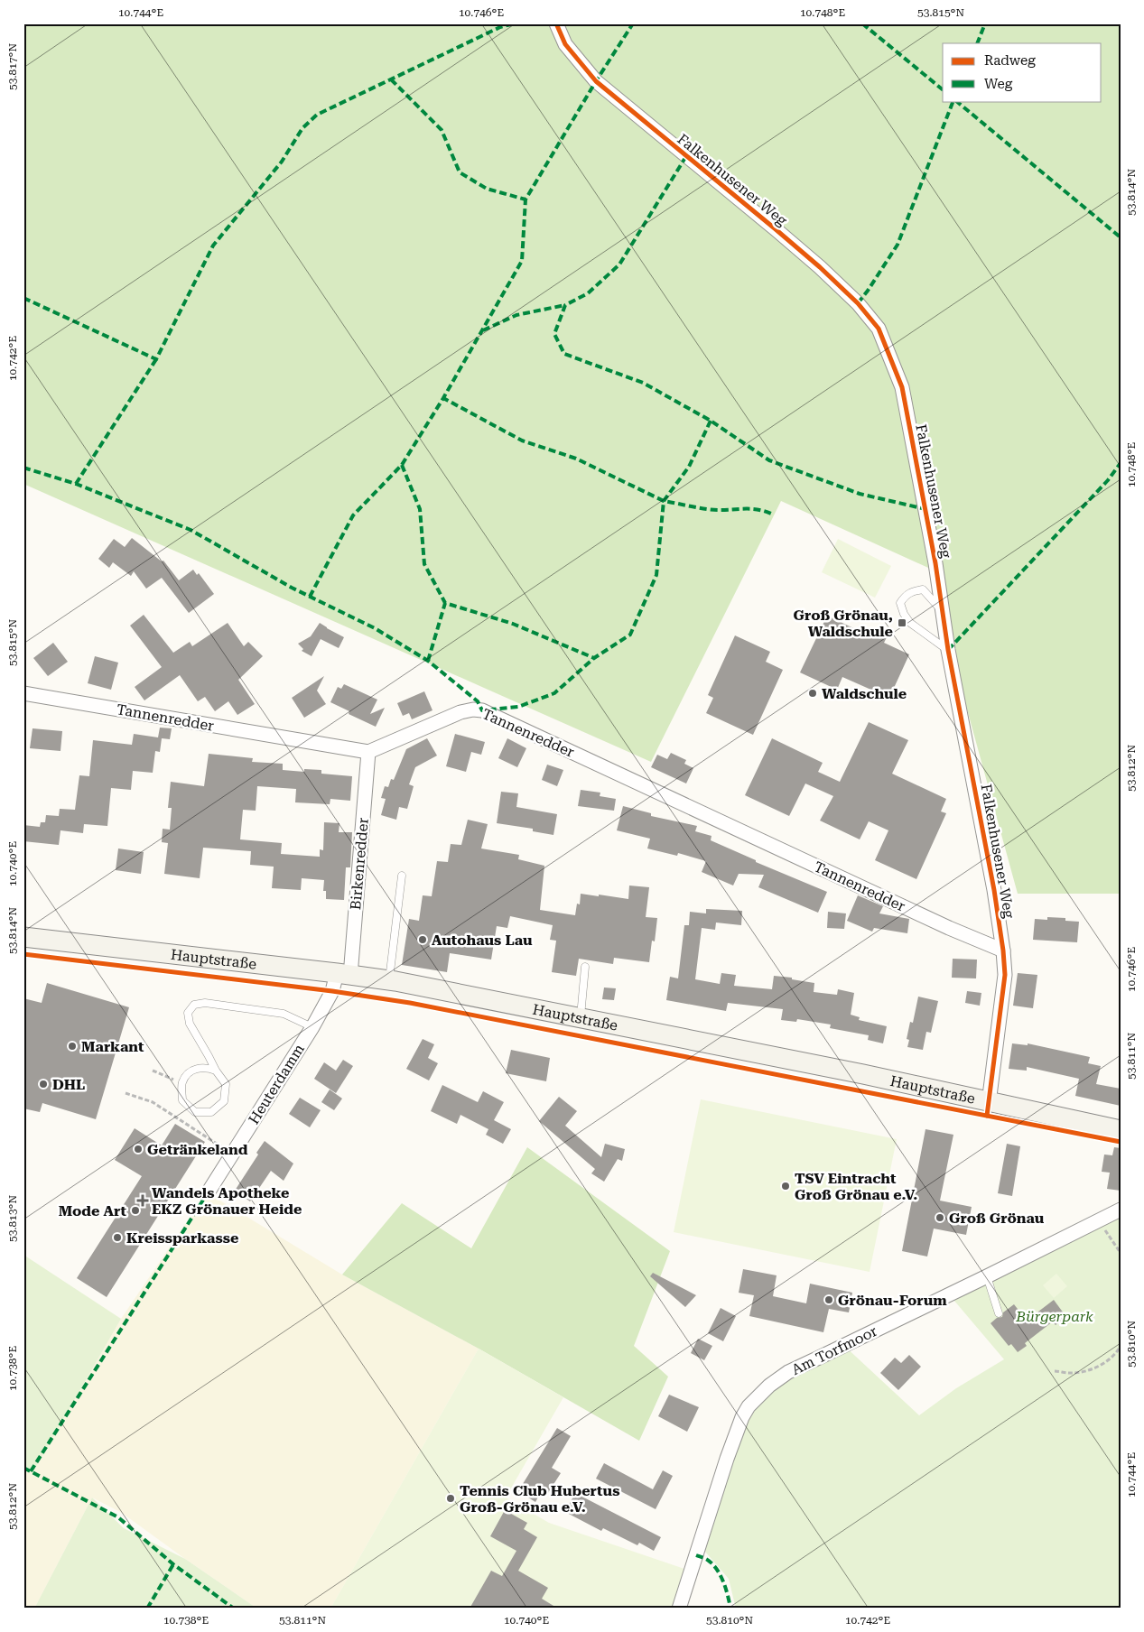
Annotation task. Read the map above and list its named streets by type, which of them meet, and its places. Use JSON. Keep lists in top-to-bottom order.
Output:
{
  "streets": {
    "main road": ["Hauptstraße"],
    "street": [
      "Falkenhusener Weg",
      "Tannenredder",
      "Birkenredder",
      "Heuterdamm",
      "Am Torfmoor"
    ]
  },
  "crossings": [
    ["Falkenhusener Weg", "Tannenredder"],
    ["Falkenhusener Weg", "Hauptstraße"],
    ["Tannenredder", "Birkenredder"],
    ["Birkenredder", "Hauptstraße"],
    ["Birkenredder", "Heuterdamm"],
    ["Hauptstraße", "Heuterdamm"]
  ],
  "parks": ["Bürgerpark"],
  "places": {
    "transit": ["Groß Grönau, Waldschule"],
    "other": [
      "Waldschule",
      "Autohaus Lau",
      "Markant",
      "DHL",
      "Getränkeland",
      "TSV Eintracht Groß Grönau e.V.",
      "Mode Art",
      "Groß Grönau",
      "Kreissparkasse",
      "Grönau-Forum",
      "Tennis Club Hubertus Groß-Grönau e.V."
    ],
    "health": ["Wandels Apotheke EKZ Grönauer Heide"]
  },
  "legend": ["Radweg", "Weg"],
  "coordinates": [
    "10.744°E",
    "10.746°E",
    "10.748°E",
    "53.815°N",
    "53.817°N",
    "53.814°N",
    "10.742°E",
    "53.812°N",
    "10.740°E",
    "53.811°N",
    "53.813°N",
    "53.810°N",
    "10.738°E"
  ]
}
